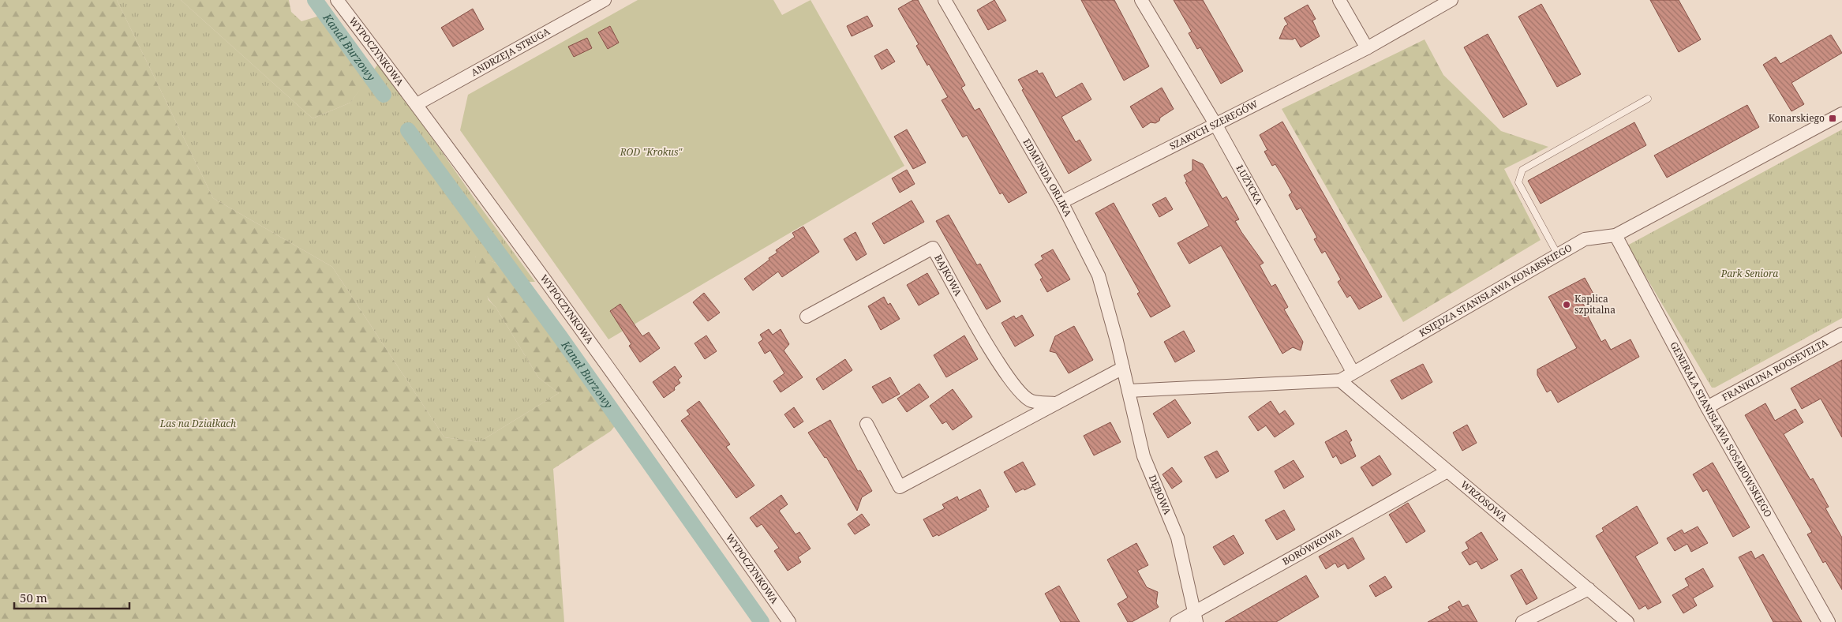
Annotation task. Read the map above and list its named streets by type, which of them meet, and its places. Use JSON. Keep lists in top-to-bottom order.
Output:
{
  "streets": {
    "street": [
      "WYPOCZYNKOWA",
      "ANDRZEJA STRUGA",
      "SZARYCH SZEREGÓW",
      "EDMUNDA ORLIKA",
      "ŁUŻYCKA",
      "BAJKOWA",
      "KSIĘDZA STANISŁAWA KONARSKIEGO",
      "FRANKLINA ROOSEVELTA",
      "GENERAŁA STANISŁAWA SOSABOWSKIEGO",
      "DĘBOWA",
      "WRZOSOWA",
      "BORÓWKOWA"
    ]
  },
  "crossings": [
    ["WYPOCZYNKOWA", "ANDRZEJA STRUGA"],
    ["SZARYCH SZEREGÓW", "EDMUNDA ORLIKA"],
    ["SZARYCH SZEREGÓW", "ŁUŻYCKA"],
    ["EDMUNDA ORLIKA", "DĘBOWA"],
    ["ŁUŻYCKA", "KSIĘDZA STANISŁAWA KONARSKIEGO"],
    ["KSIĘDZA STANISŁAWA KONARSKIEGO", "GENERAŁA STANISŁAWA SOSABOWSKIEGO"],
    ["KSIĘDZA STANISŁAWA KONARSKIEGO", "WRZOSOWA"],
    ["FRANKLINA ROOSEVELTA", "GENERAŁA STANISŁAWA SOSABOWSKIEGO"],
    ["DĘBOWA", "BORÓWKOWA"],
    ["WRZOSOWA", "BORÓWKOWA"]
  ],
  "water": ["Kanał Burzowy"],
  "parks": ["ROD \"Krokus\"", "Park Seniora", "Las na Działkach"],
  "places": {
    "transit": ["Konarskiego"],
    "other": ["Kaplica szpitalna"]
  },
  "scale_bar": "50 m"
}
